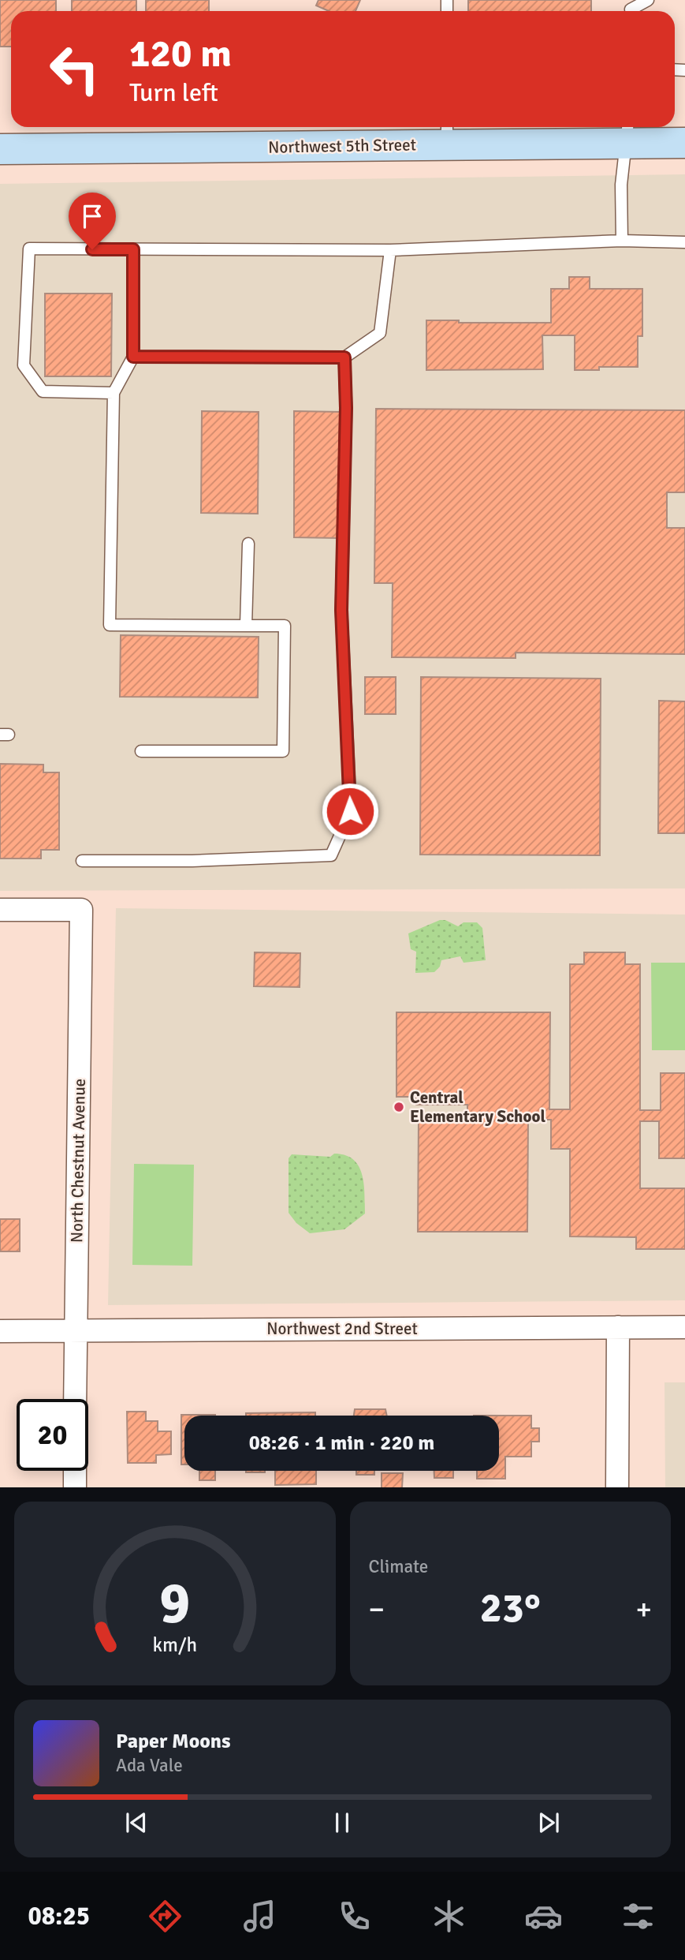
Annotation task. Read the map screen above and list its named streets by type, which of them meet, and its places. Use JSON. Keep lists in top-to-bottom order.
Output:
{
  "streets": {
    "street": ["Northwest 5th Street", "North Chestnut Avenue", "Northwest 2nd Street"]
  },
  "crossings": [
    ["North Chestnut Avenue", "Northwest 2nd Street"]
  ],
  "places": ["Central Elementary School"],
  "page": {
    "turn": ["120 m", "Turn left"],
    "limit": "20",
    "trip": "08:26 · 1 min · 220 m",
    "tile": "Climate",
    "heat": ["−", "23°", "+"],
    "song": ["Paper Moons", "Ada Vale"],
    "tabs": "08:25",
    "gauge": ["9", "km/h"]
  }
}
